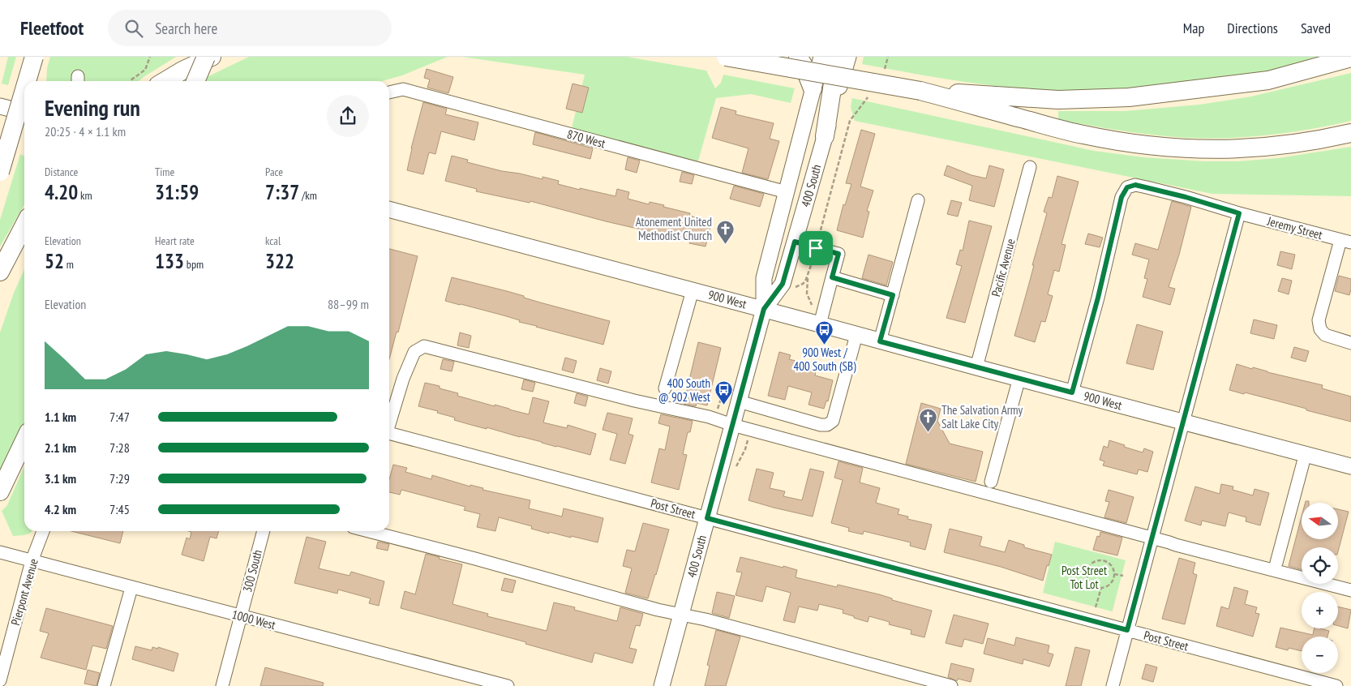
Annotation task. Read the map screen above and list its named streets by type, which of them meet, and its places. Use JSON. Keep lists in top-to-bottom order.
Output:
{
  "streets": {
    "main road": ["400 South", "900 West"],
    "street": [
      "870 West",
      "Jeremy Street",
      "Pacific Avenue",
      "Post Street",
      "300 South",
      "Pierpont Avenue",
      "1000 West"
    ]
  },
  "crossings": [
    ["870 West", "400 South"],
    ["400 South", "900 West"],
    ["400 South", "Post Street"],
    ["Jeremy Street", "900 West"],
    ["Pacific Avenue", "900 West"],
    ["300 South", "1000 West"],
    ["Pierpont Avenue", "1000 West"]
  ],
  "parks": ["Post Street Tot Lot"],
  "places": {
    "church": ["Atonement United Methodist Church", "The Salvation Army Salt Lake City"],
    "bus stop": ["900 West / 400 South (SB)", "400 South @ 902 West"]
  },
  "north": "left",
  "page": {
    "header": "Fleetfoot",
    "search": "Search here",
    "nav": ["Map", "Directions", "Saved"],
    "heading": ["Evening run", "20:25 · 4 × 1.1 km"],
    "stats": [
      ["Distance", "4.20 km"],
      ["Time", "31:59"],
      ["Pace", "7:37 /km"],
      ["Elevation", "52 m"],
      ["Heart rate", "133 bpm"],
      ["kcal", "322"]
    ],
    "chart": ["Elevation", "88–99 m"],
    "list": [
      {
        "name": "1.1 km",
        "note": "7:47"
      },
      {
        "name": "2.1 km",
        "note": "7:28"
      },
      {
        "name": "3.1 km",
        "note": "7:29"
      },
      {
        "name": "4.2 km",
        "note": "7:45"
      }
    ],
    "map_buttons": ["+", "−"]
  }
}
